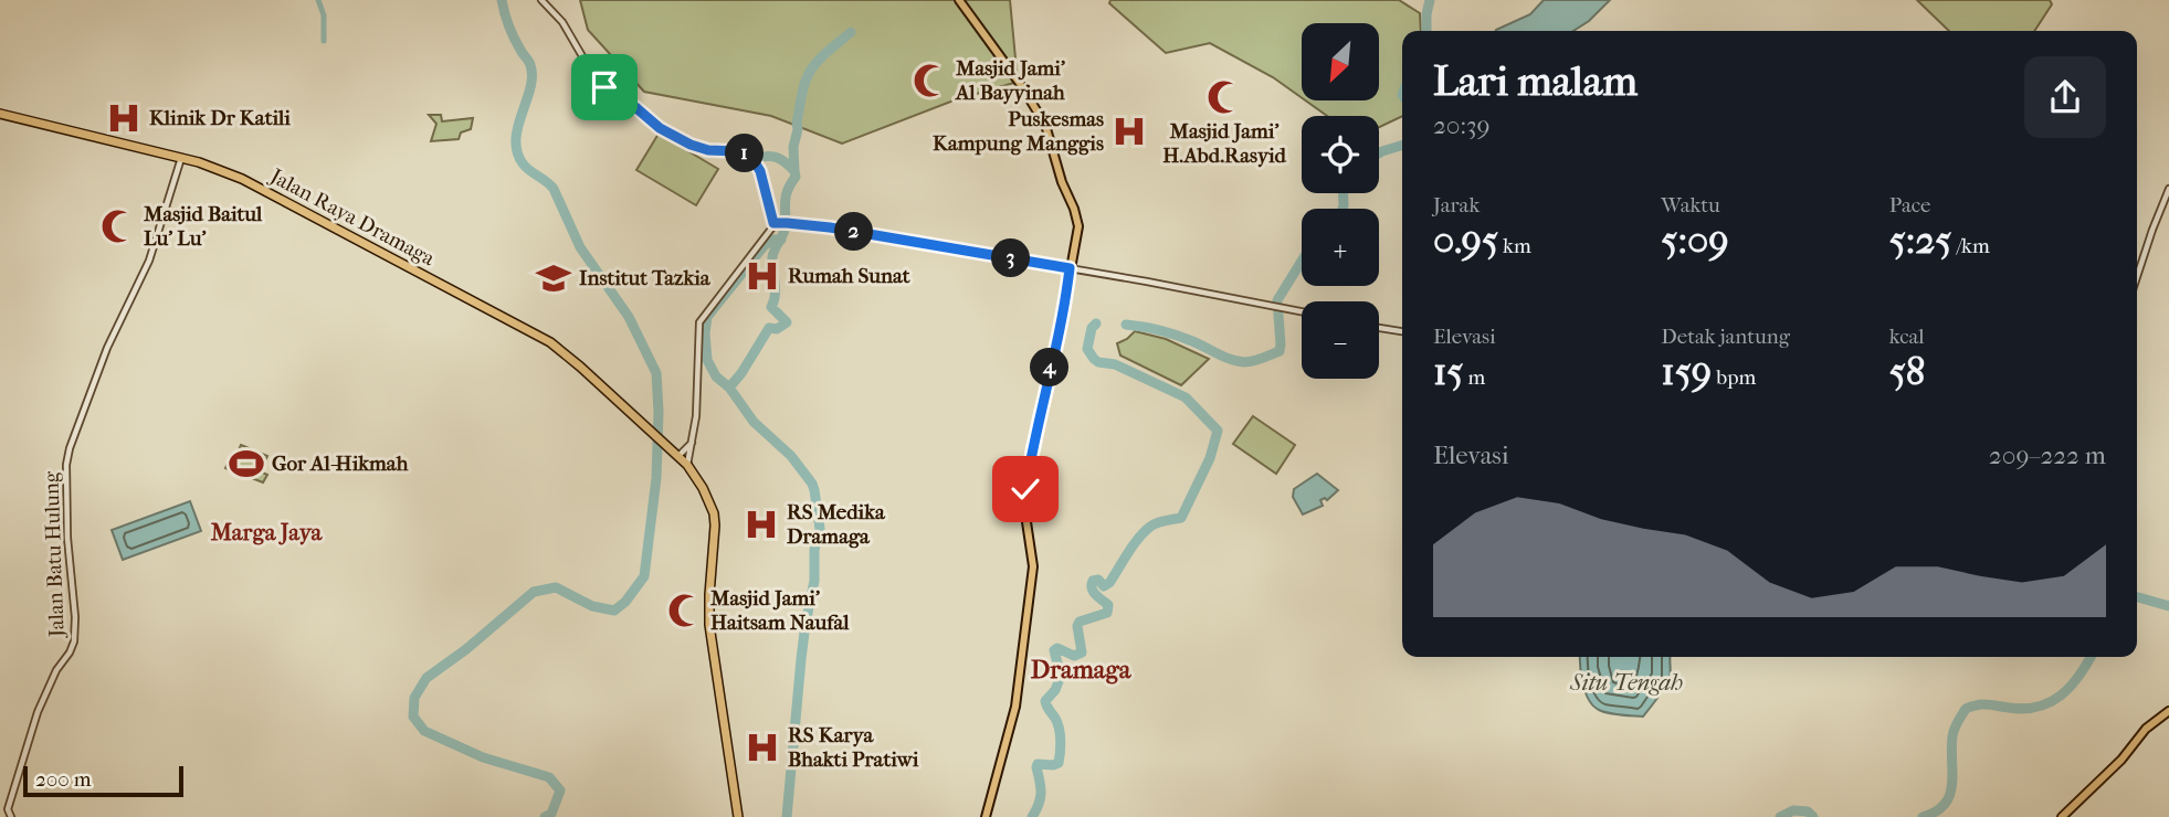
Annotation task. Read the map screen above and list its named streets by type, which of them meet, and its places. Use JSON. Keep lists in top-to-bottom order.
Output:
{
  "streets": {
    "highway": ["Jalan Raya Dramaga"],
    "street": ["Jalan Batu Hulung"]
  },
  "crossings": [
    ["Jalan Raya Dramaga", "Jalan Batu Hulung"]
  ],
  "districts": ["Marga Jaya", "Dramaga"],
  "water": ["Situ Tengah"],
  "places": {
    "mosque": [
      "Masjid Jami' Al Bayyinah",
      "Masjid Jami' H.Abd.Rasyid",
      "Masjid Baitul Lu' Lu'",
      "Masjid Jami' Haitsam Naufal"
    ],
    "hospital": [
      "Klinik Dr Katili",
      "Puskesmas Kampung Manggis",
      "Rumah Sunat",
      "RS Medika Dramaga",
      "RS Karya Bhakti Pratiwi"
    ],
    "school or university": ["Institut Tazkia"],
    "sports": ["Gor Al-Hikmah"]
  },
  "scale_bar": "200 m",
  "north": "bottom left",
  "page": {
    "map_buttons": ["+", "−"],
    "heading": ["Lari malam", "20:39"],
    "pins": [
      "1",
      "2",
      "3",
      "4"
    ],
    "stats": [
      ["Jarak", "0.95 km"],
      ["Waktu", "5:09"],
      ["Pace", "5:25 /km"],
      ["Elevasi", "15 m"],
      ["Detak jantung", "159 bpm"],
      ["kcal", "58"]
    ],
    "chart": ["Elevasi", "209–222 m"],
    "scale": "200 m"
  }
}
